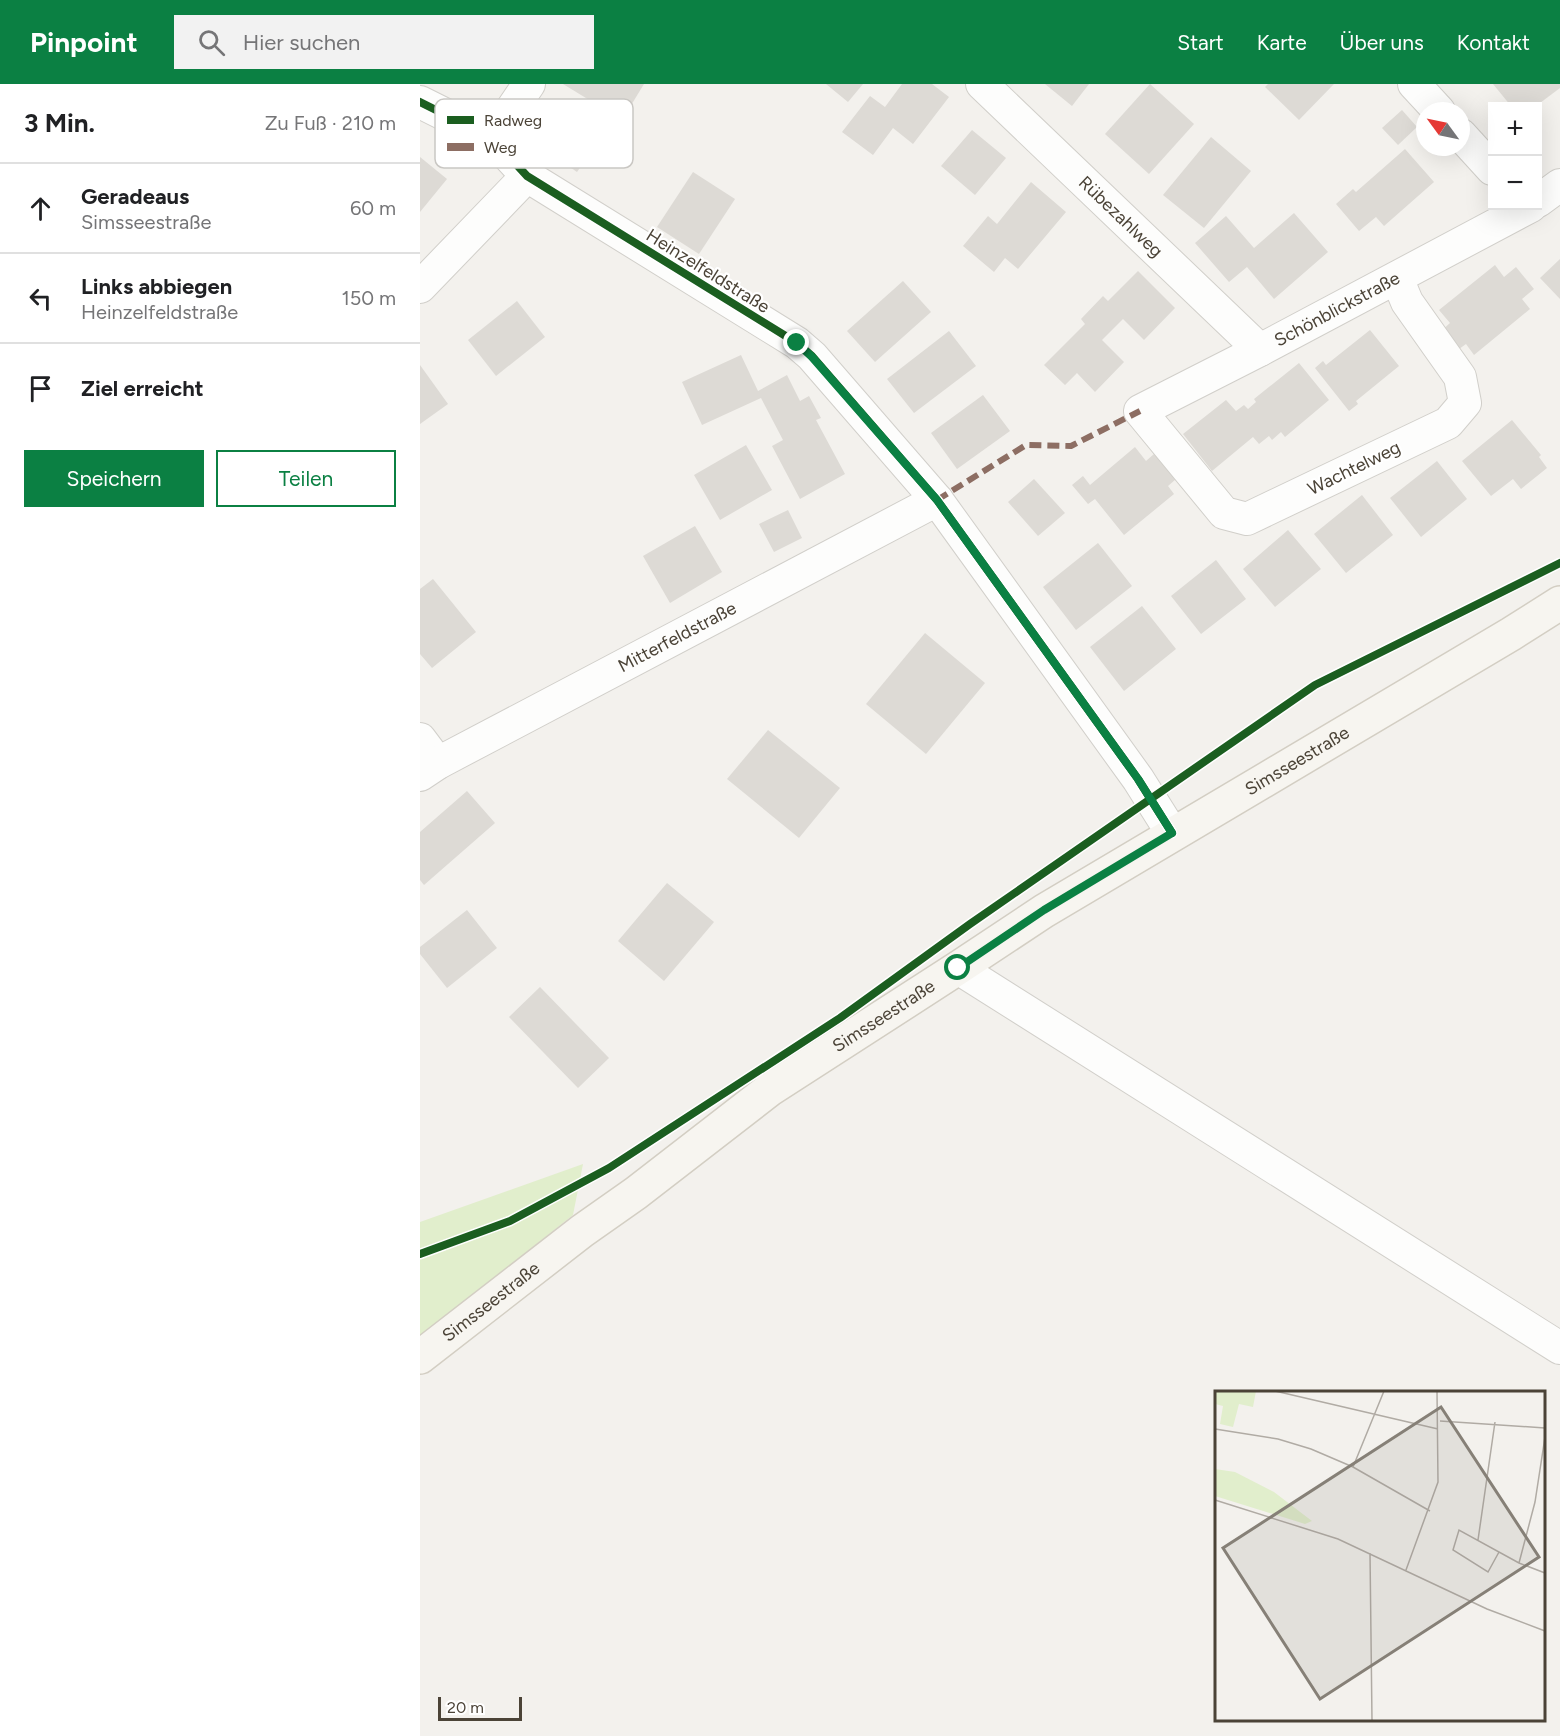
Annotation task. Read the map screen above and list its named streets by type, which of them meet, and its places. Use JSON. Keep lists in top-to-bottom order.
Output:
{
  "streets": {
    "main road": ["Simsseestraße"],
    "street": [
      "Rübezahlweg",
      "Heinzelfeldstraße",
      "Schönblickstraße",
      "Wachtelweg",
      "Mitterfeldstraße"
    ]
  },
  "crossings": [
    ["Rübezahlweg", "Schönblickstraße"],
    ["Heinzelfeldstraße", "Mitterfeldstraße"],
    ["Heinzelfeldstraße", "Simsseestraße"],
    ["Schönblickstraße", "Wachtelweg"]
  ],
  "legend": ["Radweg", "Weg"],
  "scale_bar": "20 m",
  "north": "top left",
  "page": {
    "header": "Pinpoint",
    "search": "Hier suchen",
    "nav": [
      "Start",
      "Karte",
      "Über uns",
      "Kontakt"
    ],
    "heading": ["3 Min.", "Zu Fuß · 210 m"],
    "map_buttons": ["+", "−"],
    "list": [
      ["Geradeaus", "Simsseestraße", "60 m"],
      ["Links abbiegen", "Heinzelfeldstraße", "150 m"],
      "Ziel erreicht"
    ],
    "buttons": ["Speichern", "Teilen"],
    "scale": "20 m"
  }
}
